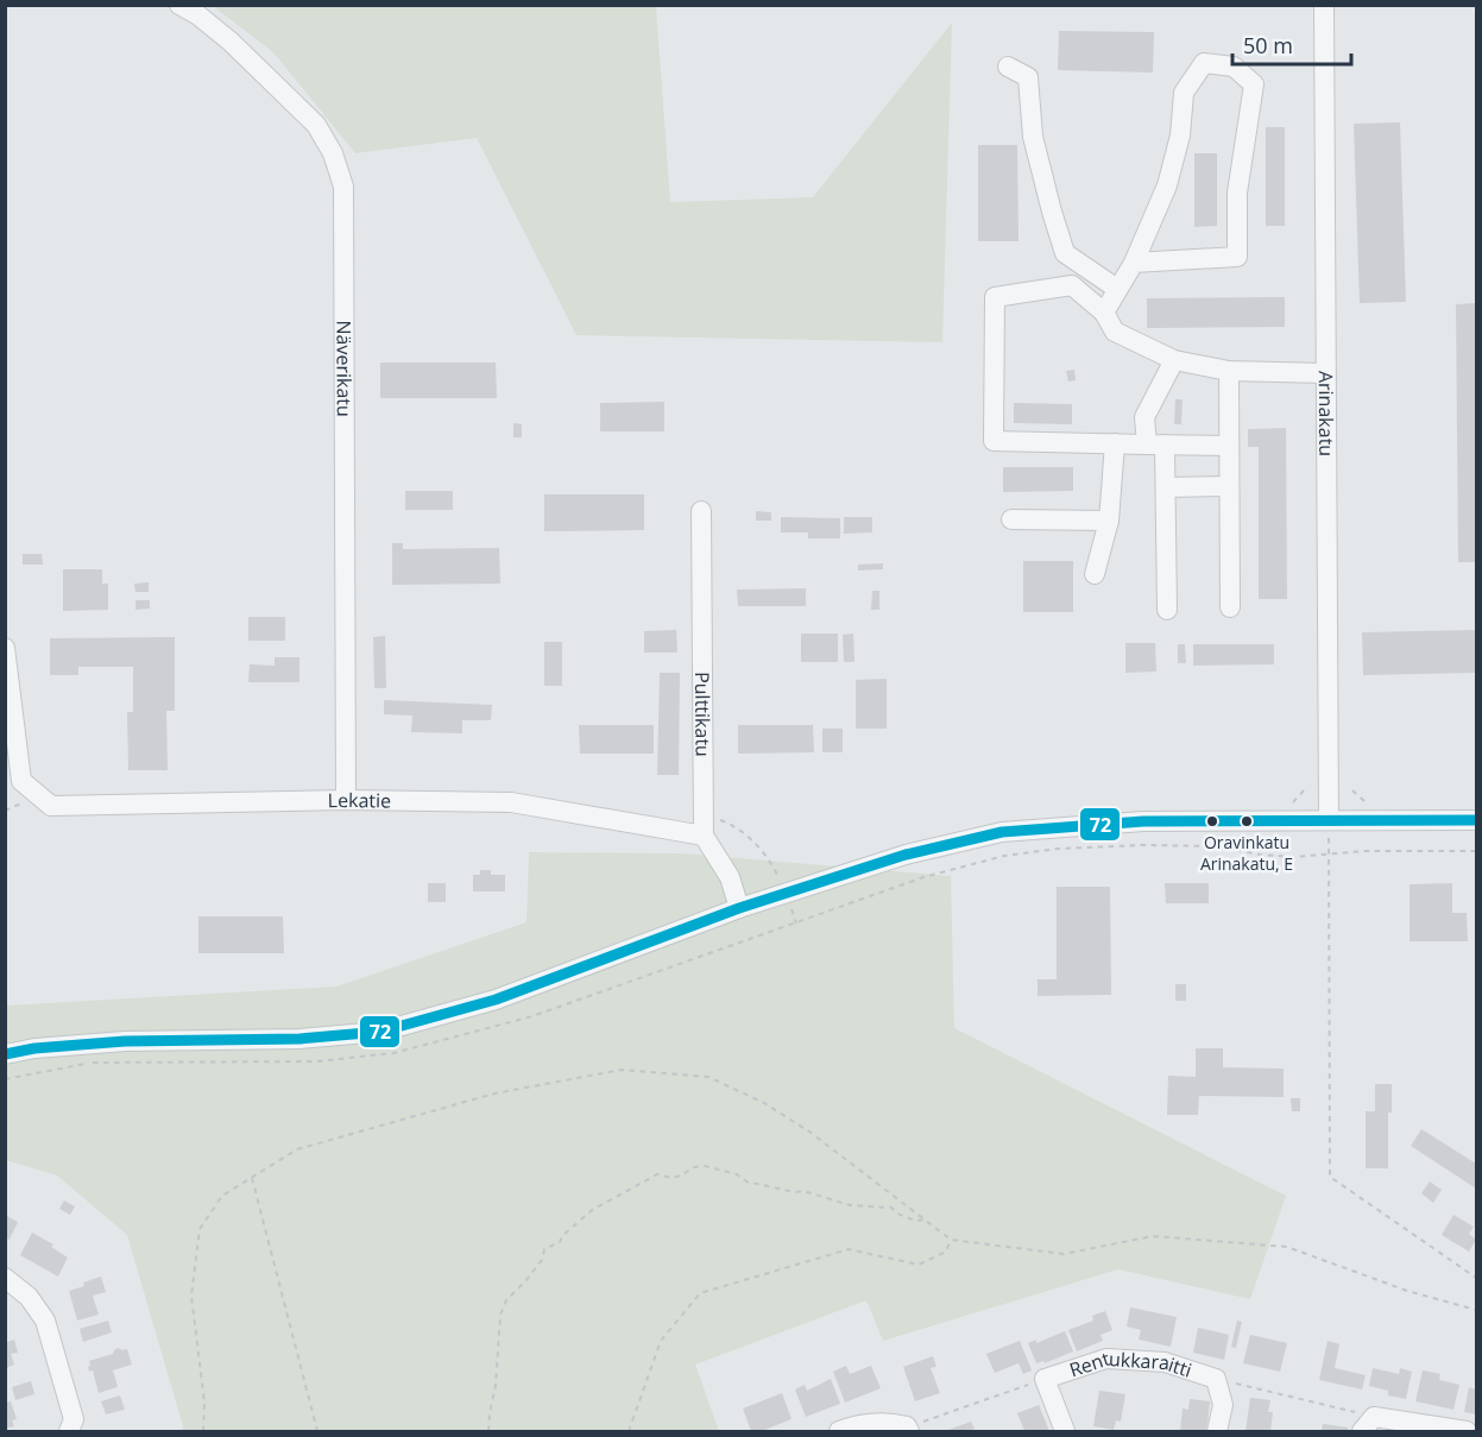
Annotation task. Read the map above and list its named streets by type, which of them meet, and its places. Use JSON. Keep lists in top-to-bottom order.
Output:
{
  "streets": {
    "street": [
      "Näverikatu",
      "Arinakatu",
      "Pulttikatu",
      "Lekatie",
      "Rentukkaraitti"
    ]
  },
  "crossings": [
    ["Näverikatu", "Lekatie"],
    ["Pulttikatu", "Lekatie"]
  ],
  "places": ["Oravinkatu Arinakatu, E"],
  "lines": ["transit line 72"],
  "scale_bar": "50 m"
}
